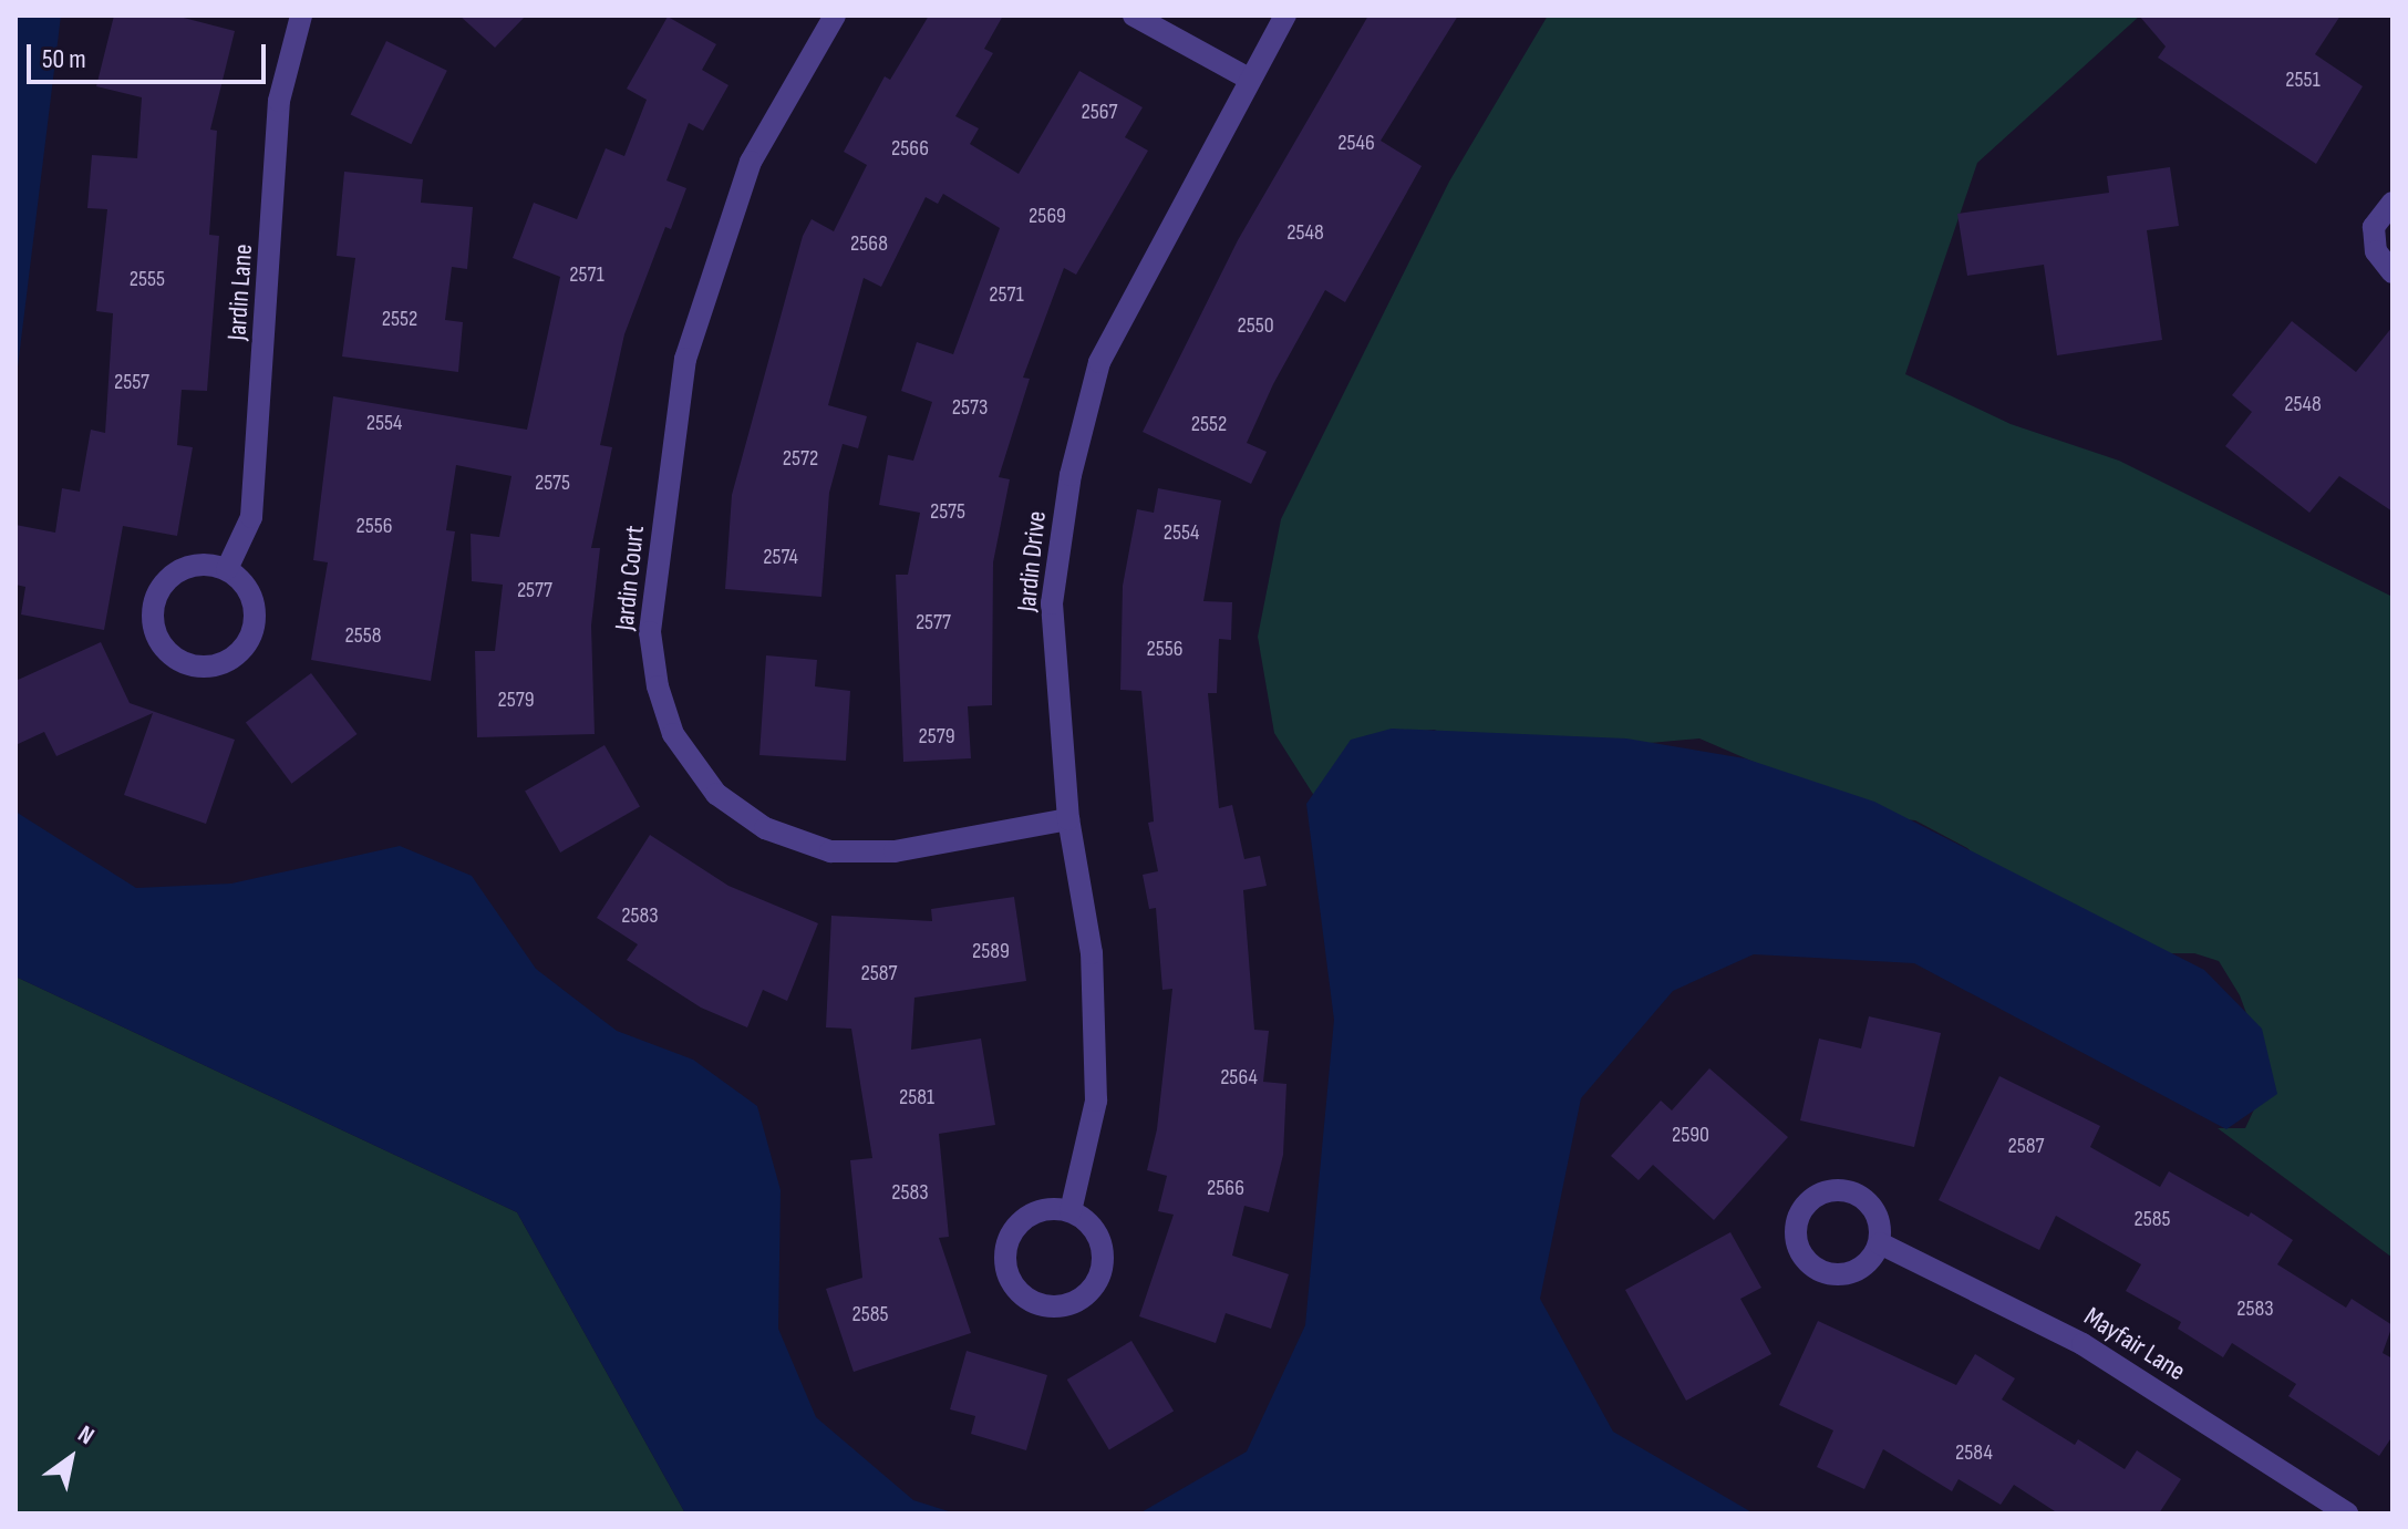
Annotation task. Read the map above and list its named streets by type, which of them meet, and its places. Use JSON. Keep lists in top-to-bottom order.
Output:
{
  "streets": {
    "street": [
      "Jardin Lane",
      "Jardin Drive",
      "Jardin Court",
      "Mayfair Lane"
    ]
  },
  "crossings": [
    ["Jardin Drive", "Jardin Court"]
  ],
  "house_numbers": [
    "2551",
    "2567",
    "2546",
    "2566",
    "2569",
    "2548",
    "2568",
    "2571",
    "2555",
    "2571",
    "2552",
    "2550",
    "2557",
    "2548",
    "2573",
    "2554",
    "2552",
    "2572",
    "2575",
    "2575",
    "2556",
    "2554",
    "2574",
    "2577",
    "2577",
    "2558",
    "2556",
    "2579",
    "2579",
    "2583",
    "2589",
    "2587",
    "2564",
    "2581",
    "2590",
    "2587",
    "2566",
    "2583",
    "2585",
    "2583",
    "2585",
    "2584"
  ],
  "scale_bar": "50 m",
  "north": "top right"
}
